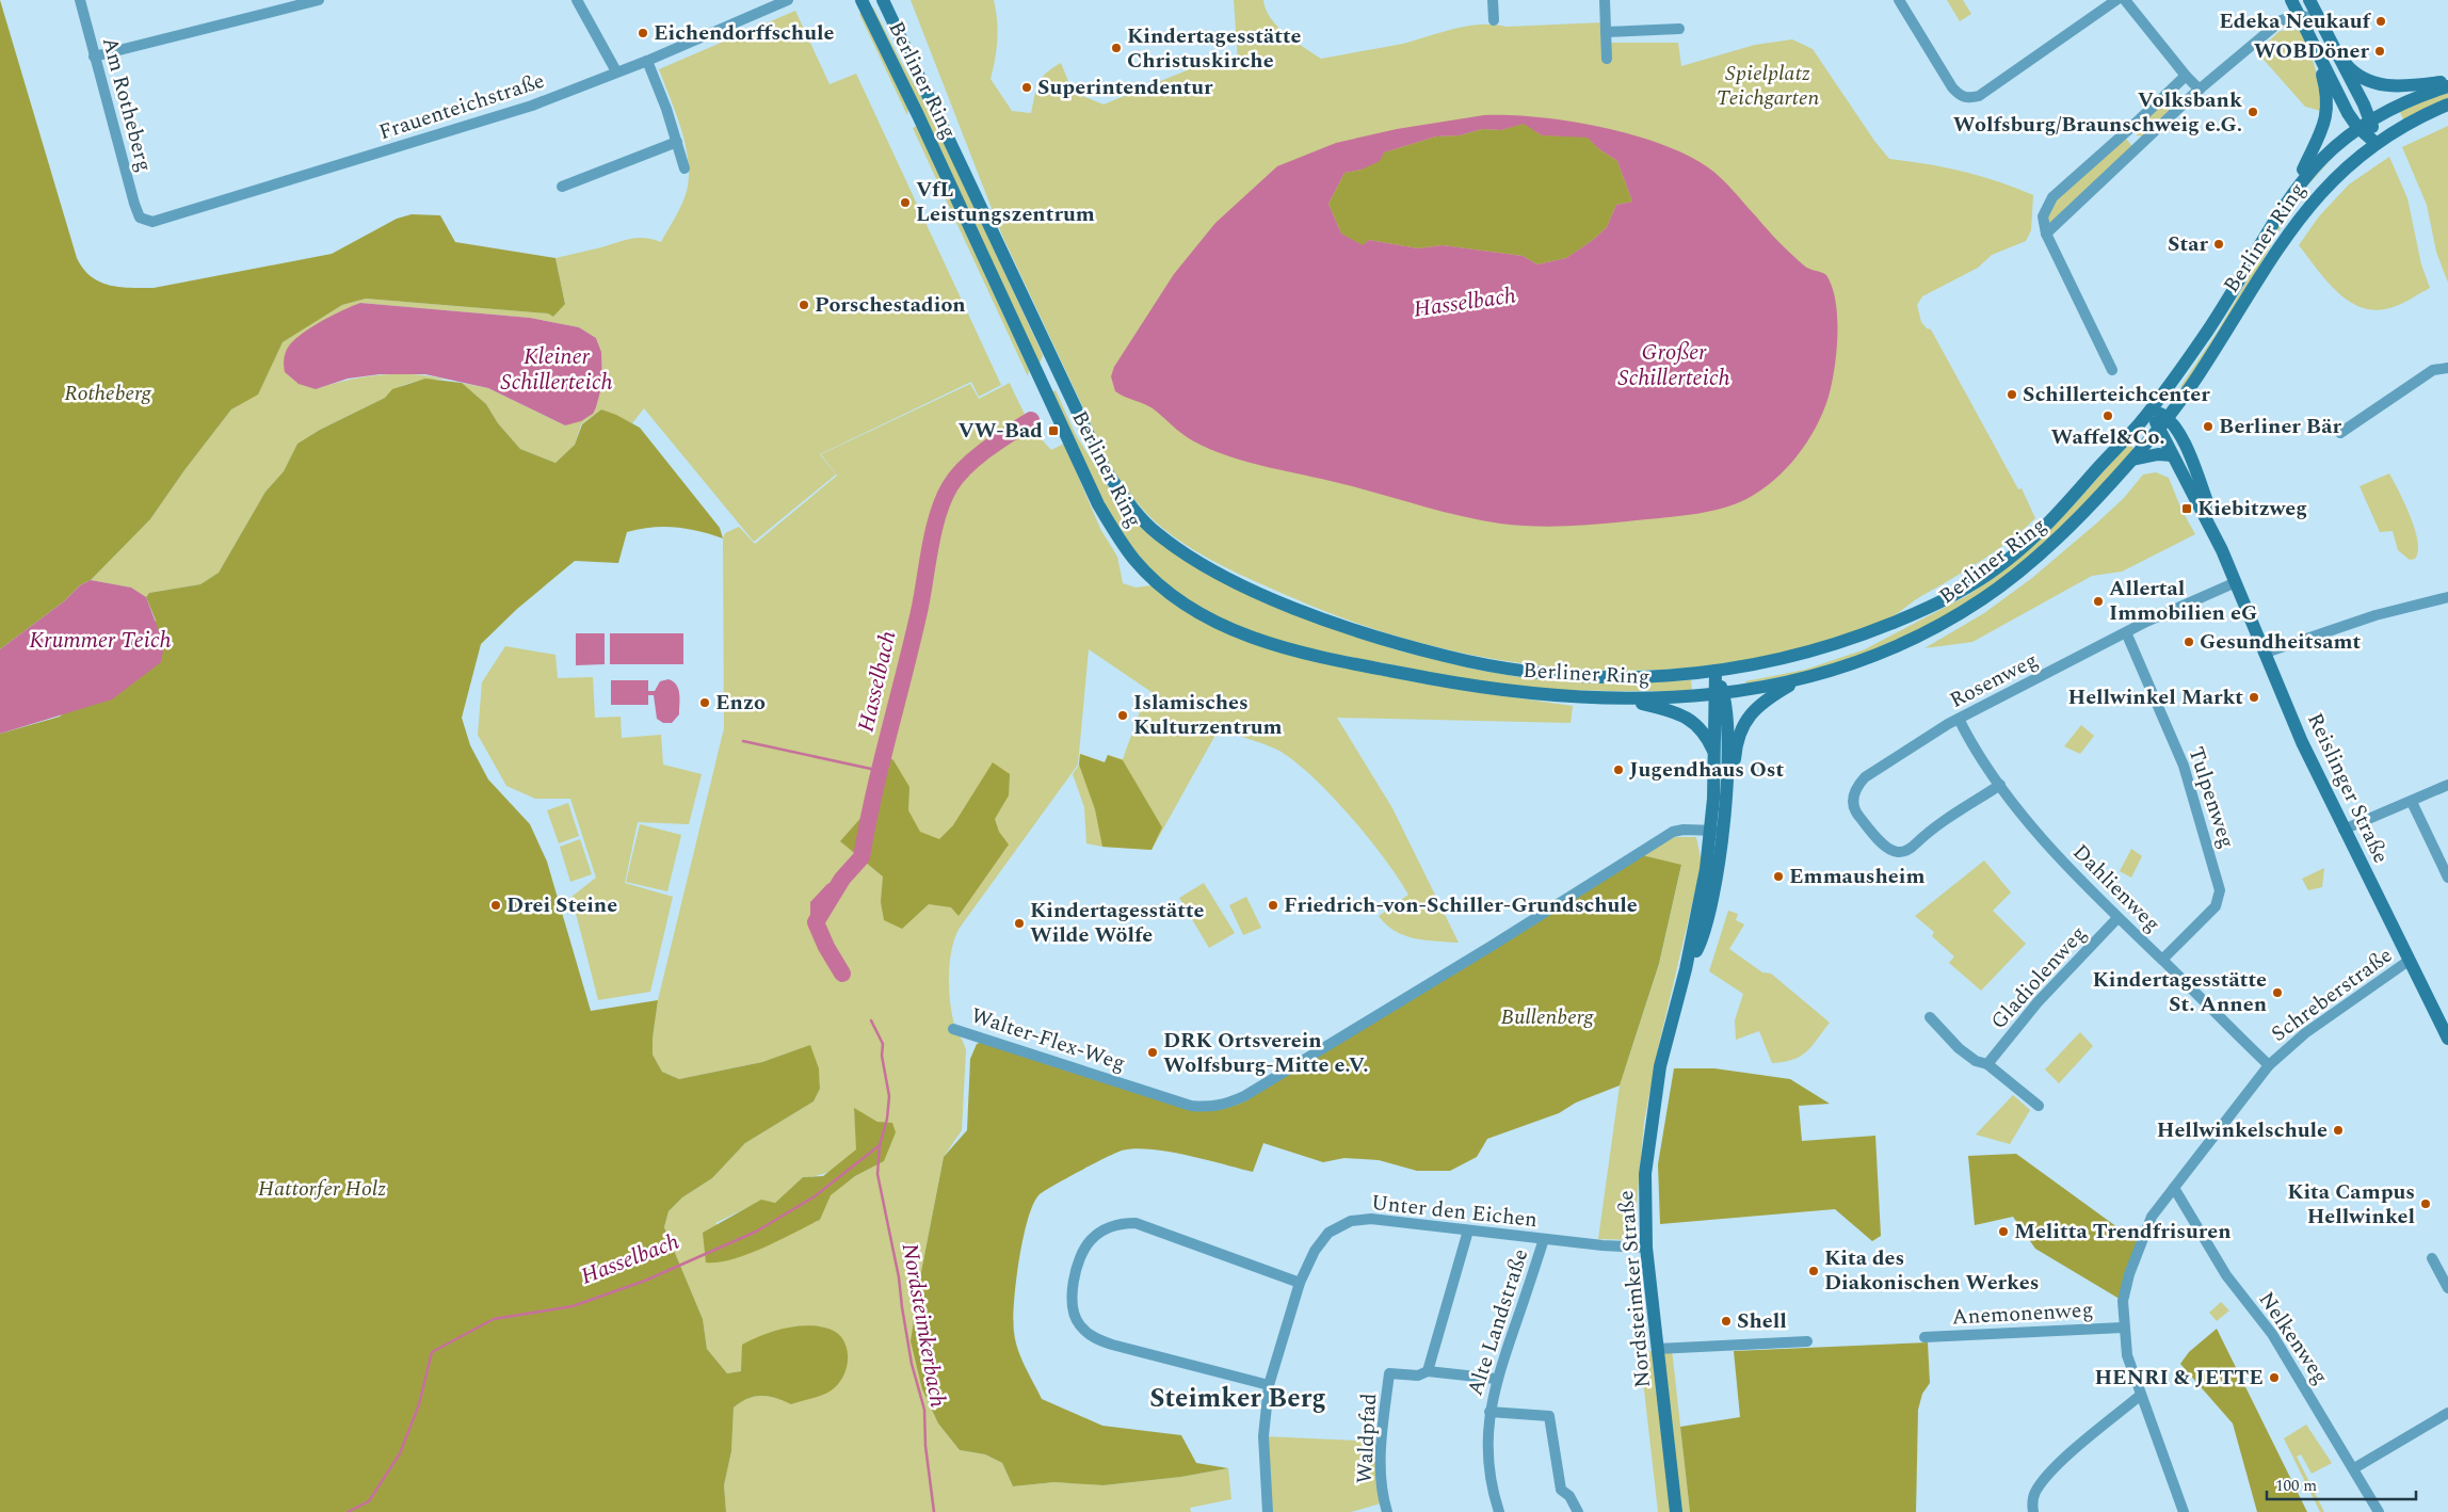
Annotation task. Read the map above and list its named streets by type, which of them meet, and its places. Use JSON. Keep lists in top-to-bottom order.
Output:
{
  "streets": {
    "main road": ["Berliner Ring", "Reislinger Straße", "Nordsteimker Straße"],
    "street": [
      "Am Rotheberg",
      "Frauenteichstraße",
      "Rosenweg",
      "Tulpenweg",
      "Dahlienweg",
      "Gladiolenweg",
      "Schreberstraße",
      "Walter-Flex-Weg",
      "Unter den Eichen",
      "Anemonenweg",
      "Alte Landstraße",
      "Nelkenweg",
      "Waldpfad"
    ]
  },
  "crossings": [
    ["Berliner Ring", "Reislinger Straße"],
    ["Berliner Ring", "Nordsteimker Straße"],
    ["Am Rotheberg", "Frauenteichstraße"],
    ["Rosenweg", "Reislinger Straße"],
    ["Rosenweg", "Tulpenweg"],
    ["Rosenweg", "Dahlienweg"],
    ["Reislinger Straße", "Schreberstraße"],
    ["Tulpenweg", "Dahlienweg"],
    ["Dahlienweg", "Gladiolenweg"],
    ["Dahlienweg", "Schreberstraße"],
    ["Schreberstraße", "Anemonenweg"],
    ["Schreberstraße", "Nelkenweg"],
    ["Walter-Flex-Weg", "Nordsteimker Straße"],
    ["Unter den Eichen", "Nordsteimker Straße"],
    ["Unter den Eichen", "Alte Landstraße"],
    ["Alte Landstraße", "Waldpfad"]
  ],
  "districts": ["Steimker Berg"],
  "water": [
    "Hasselbach",
    "Großer Schillerteich",
    "Kleiner Schillerteich",
    "Krummer Teich",
    "Nordsteimkerbach"
  ],
  "parks": [
    "Spielplatz Teichgarten",
    "Rotheberg",
    "Bullenberg",
    "Hattorfer Holz"
  ],
  "places": {
    "other": [
      "Edeka Neukauf",
      "Eichendorffschule",
      "Kindertagesstätte Christuskirche",
      "WOBDöner",
      "Superintendentur",
      "Volksbank Wolfsburg/Braunschweig e.G.",
      "VfL Leistungszentrum",
      "Star",
      "Porschestadion",
      "Schillerteichcenter",
      "Waffel&Co.",
      "Berliner Bär",
      "Allertal Immobilien eG",
      "Gesundheitsamt",
      "Hellwinkel Markt",
      "Enzo",
      "Islamisches Kulturzentrum",
      "Jugendhaus Ost",
      "Emmausheim",
      "Drei Steine",
      "Friedrich-von-Schiller-Grundschule",
      "Kindertagesstätte Wilde Wölfe",
      "Kindertagesstätte St. Annen",
      "DRK Ortsverein Wolfsburg-Mitte e.V.",
      "Hellwinkelschule",
      "Kita Campus Hellwinkel",
      "Melitta Trendfrisuren",
      "Kita des Diakonischen Werkes",
      "Shell",
      "HENRI & JETTE"
    ],
    "transit": ["VW-Bad", "Kiebitzweg"]
  },
  "scale_bar": "100 m"
}
